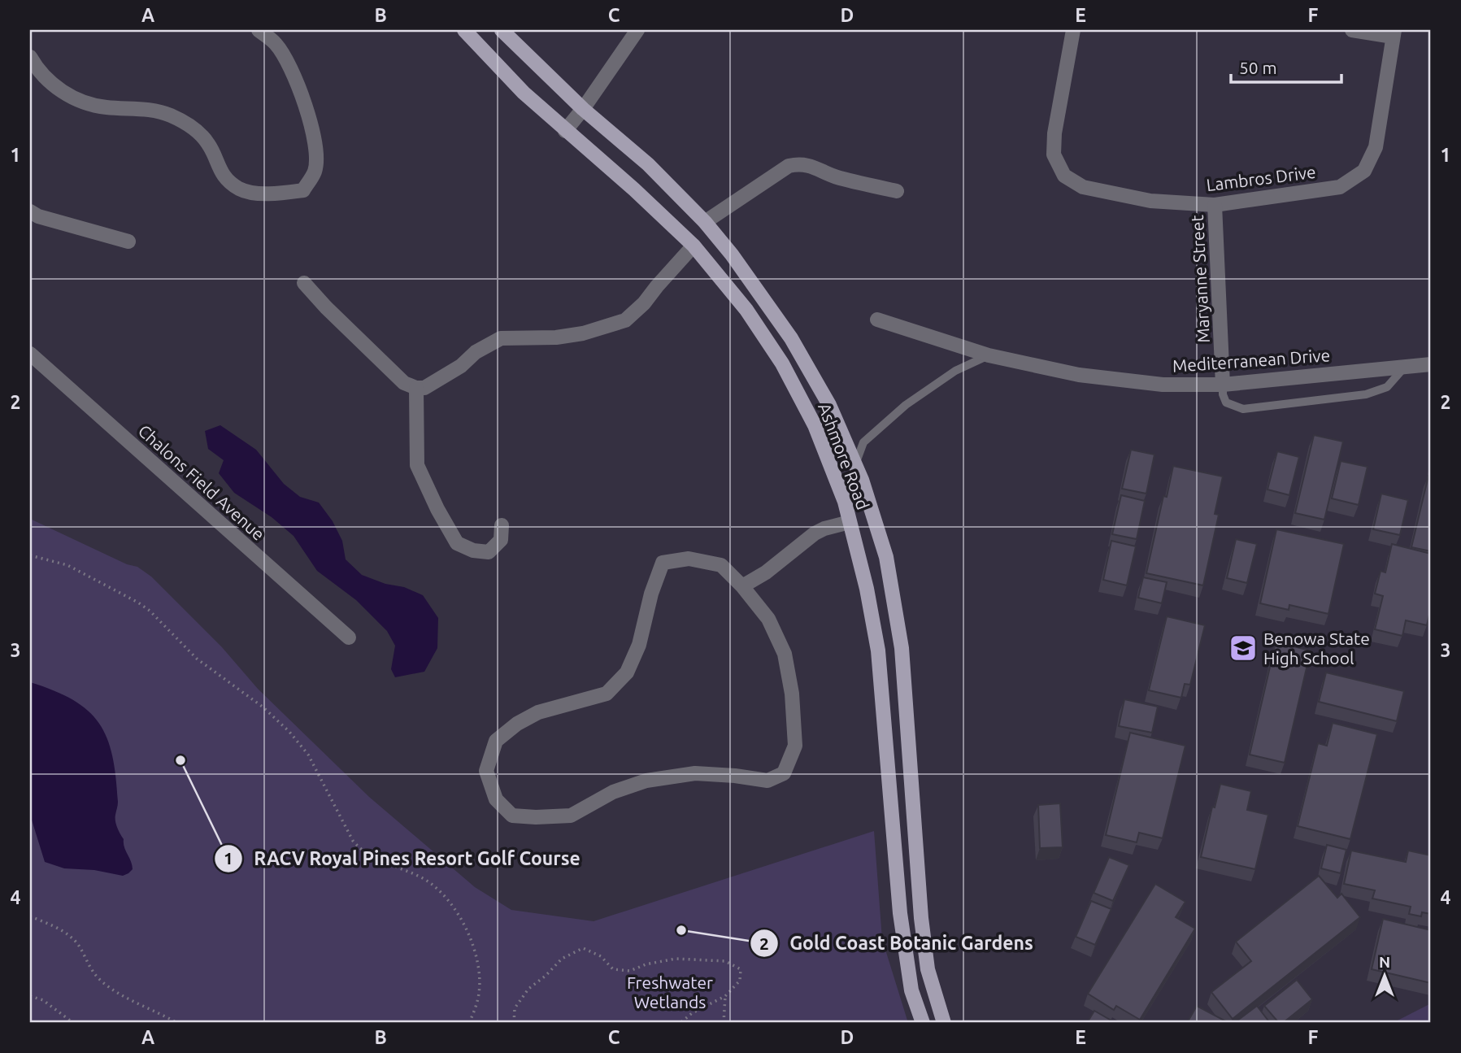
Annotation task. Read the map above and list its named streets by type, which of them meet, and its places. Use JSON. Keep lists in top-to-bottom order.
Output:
{
  "streets": {
    "main road": ["Ashmore Road"],
    "street": [
      "Lambros Drive",
      "Maryanne Street",
      "Mediterranean Drive",
      "Chalons Field Avenue"
    ]
  },
  "crossings": [
    ["Lambros Drive", "Maryanne Street"],
    ["Maryanne Street", "Mediterranean Drive"]
  ],
  "parks": ["Freshwater Wetlands"],
  "places": {
    "school or university": ["Benowa State High School"],
    "other": ["RACV Royal Pines Resort Golf Course", "Gold Coast Botanic Gardens"]
  },
  "scale_bar": "50 m",
  "north": "top",
  "grid": {
    "columns": [
      "A",
      "B",
      "C",
      "D",
      "E",
      "F"
    ],
    "rows": [
      "1",
      "2",
      "3",
      "4"
    ]
  }
}
